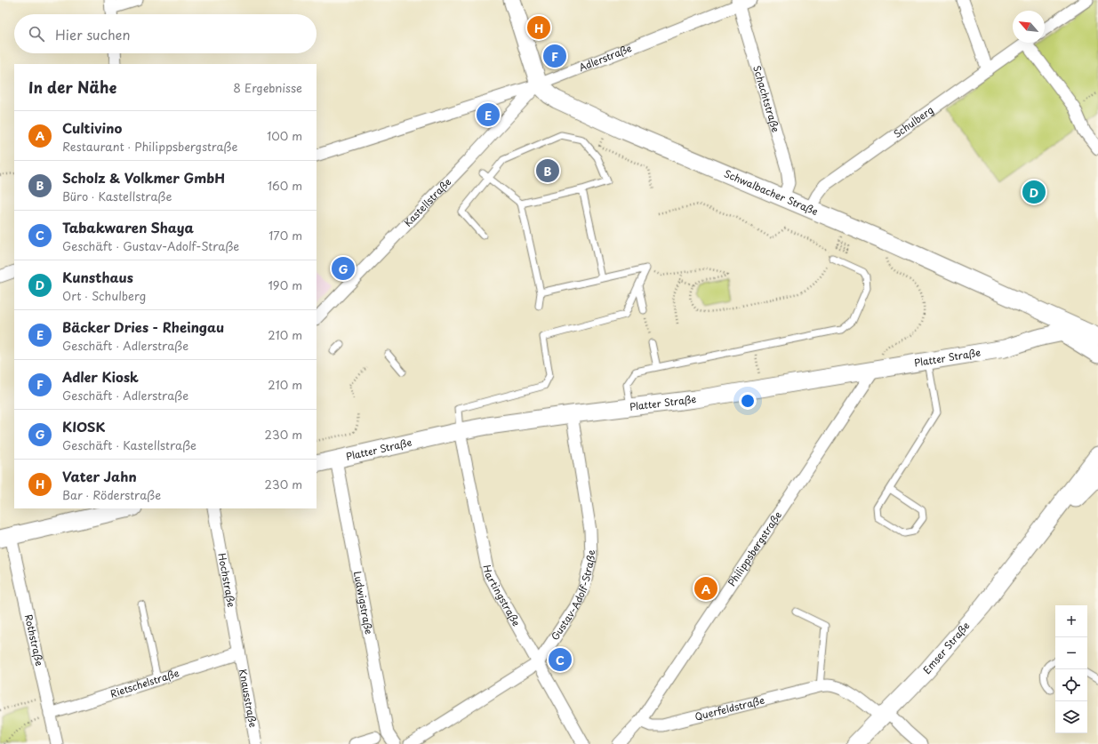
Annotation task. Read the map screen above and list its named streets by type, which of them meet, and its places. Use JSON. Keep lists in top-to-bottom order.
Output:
{
  "streets": {
    "street": [
      "Adlerstraße",
      "Schachtstraße",
      "Schulberg",
      "Schwalbacher Straße",
      "Kastellstraße",
      "Platter Straße",
      "Philippsbergstraße",
      "Hochstraße",
      "Hartingstraße",
      "Gustav-Adolf-Straße",
      "Ludwigstraße",
      "Rothstraße",
      "Emser Straße",
      "Rietschelstraße",
      "Knausstraße",
      "Querfeldstraße"
    ]
  },
  "crossings": [
    ["Adlerstraße", "Schachtstraße"],
    ["Adlerstraße", "Schwalbacher Straße"],
    ["Adlerstraße", "Kastellstraße"],
    ["Schachtstraße", "Schwalbacher Straße"],
    ["Schulberg", "Schwalbacher Straße"],
    ["Schwalbacher Straße", "Kastellstraße"],
    ["Schwalbacher Straße", "Platter Straße"],
    ["Platter Straße", "Philippsbergstraße"],
    ["Platter Straße", "Hartingstraße"],
    ["Platter Straße", "Gustav-Adolf-Straße"],
    ["Platter Straße", "Ludwigstraße"],
    ["Philippsbergstraße", "Querfeldstraße"],
    ["Hochstraße", "Rietschelstraße"],
    ["Hochstraße", "Knausstraße"],
    ["Hartingstraße", "Gustav-Adolf-Straße"],
    ["Rothstraße", "Rietschelstraße"],
    ["Emser Straße", "Querfeldstraße"],
    ["Rietschelstraße", "Knausstraße"]
  ],
  "north": "top left",
  "page": {
    "pins": [
      "H",
      "F",
      "E",
      "B",
      "D",
      "G",
      "A",
      "C"
    ],
    "search": "Hier suchen",
    "heading": ["In der Nähe", "8 Ergebnisse"],
    "list": [
      {
        "mark": "A",
        "name": "Cultivino",
        "note": "Restaurant · Philippsbergstraße",
        "value": "100 m"
      },
      {
        "mark": "B",
        "name": "Scholz & Volkmer GmbH",
        "note": "Büro · Kastellstraße",
        "value": "160 m"
      },
      {
        "mark": "C",
        "name": "Tabakwaren Shaya",
        "note": "Geschäft · Gustav-Adolf-Straße",
        "value": "170 m"
      },
      {
        "mark": "D",
        "name": "Kunsthaus",
        "note": "Ort · Schulberg",
        "value": "190 m"
      },
      {
        "mark": "E",
        "name": "Bäcker Dries - Rheingau",
        "note": "Geschäft · Adlerstraße",
        "value": "210 m"
      },
      {
        "mark": "F",
        "name": "Adler Kiosk",
        "note": "Geschäft · Adlerstraße",
        "value": "210 m"
      },
      {
        "mark": "G",
        "name": "KIOSK",
        "note": "Geschäft · Kastellstraße",
        "value": "230 m"
      },
      {
        "mark": "H",
        "name": "Vater Jahn",
        "note": "Bar · Röderstraße",
        "value": "230 m"
      }
    ],
    "map_buttons": ["+", "−"]
  }
}
